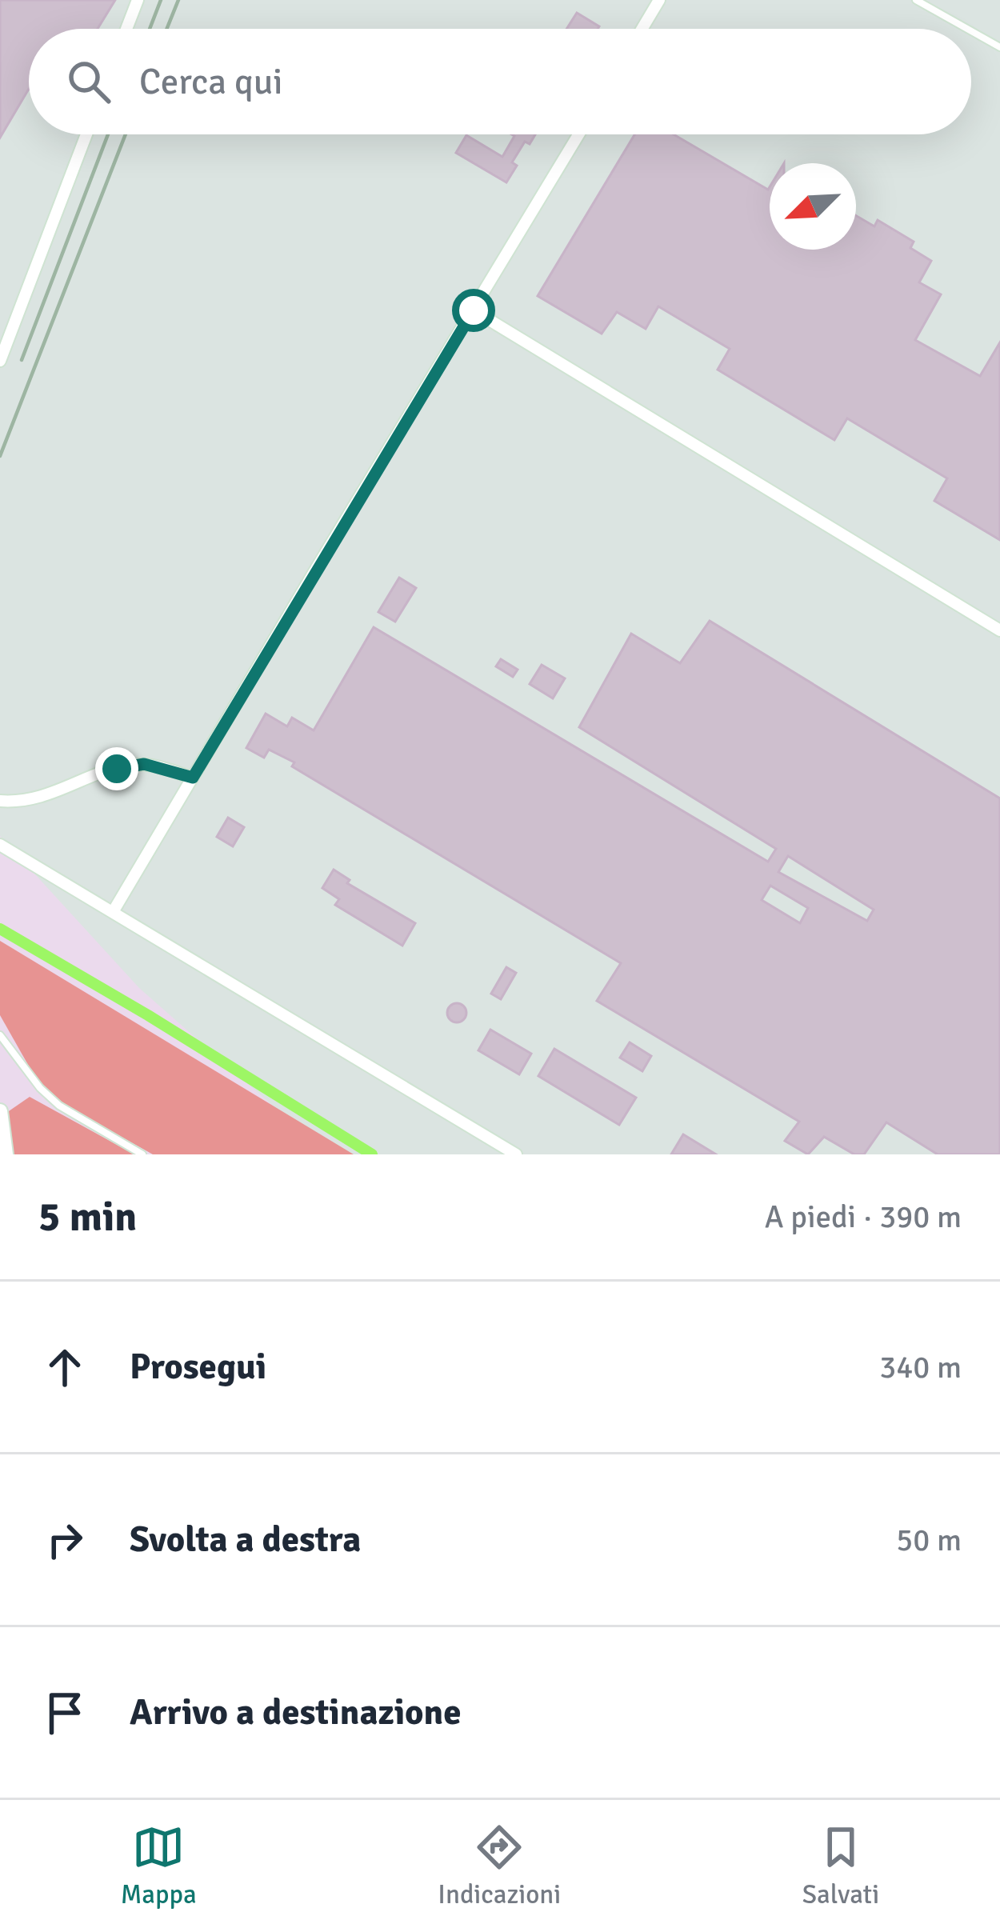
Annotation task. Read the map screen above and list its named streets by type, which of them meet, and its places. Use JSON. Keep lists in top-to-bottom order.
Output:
{
  "north": "bottom left",
  "page": {
    "search": "Cerca qui",
    "heading": ["5 min", "A piedi · 390 m"],
    "list": [
      ["Prosegui", "340 m"],
      ["Svolta a destra", "50 m"],
      "Arrivo a destinazione"
    ],
    "nav": ["Mappa", "Indicazioni", "Salvati"]
  }
}
